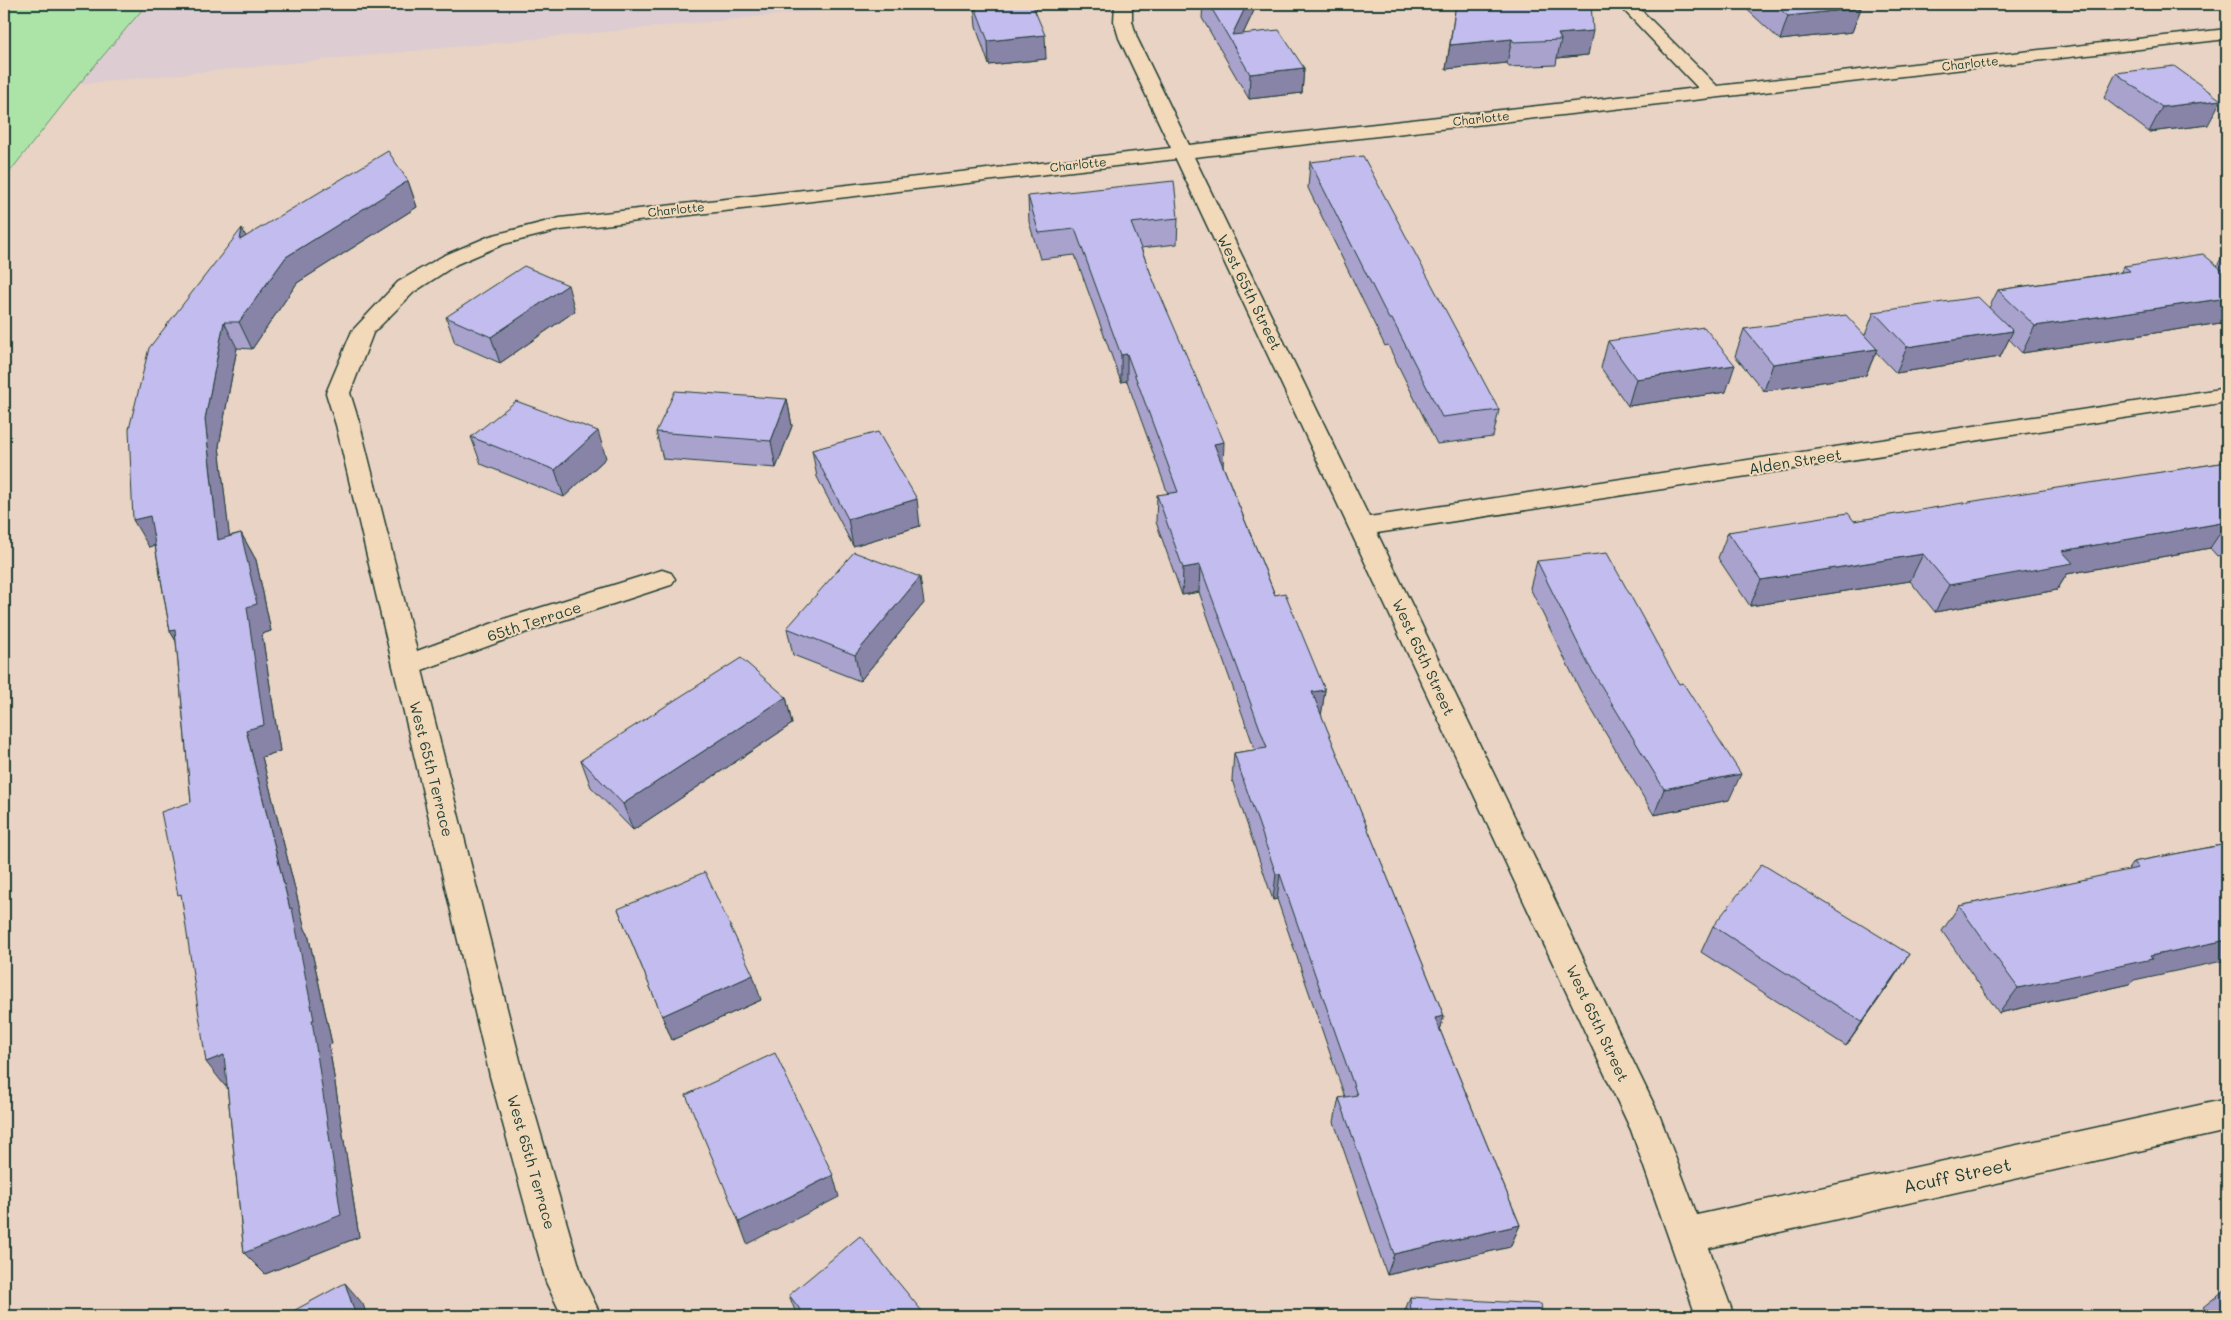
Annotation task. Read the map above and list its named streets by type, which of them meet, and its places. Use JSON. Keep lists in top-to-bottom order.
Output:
{
  "streets": {
    "street": [
      "Charlotte",
      "West 65th Street",
      "Alden Street",
      "65th Terrace",
      "West 65th Terrace",
      "Acuff Street"
    ]
  },
  "crossings": [
    ["Charlotte", "West 65th Street"],
    ["Charlotte", "West 65th Terrace"],
    ["West 65th Street", "Alden Street"],
    ["West 65th Street", "Acuff Street"],
    ["65th Terrace", "West 65th Terrace"]
  ]
}
